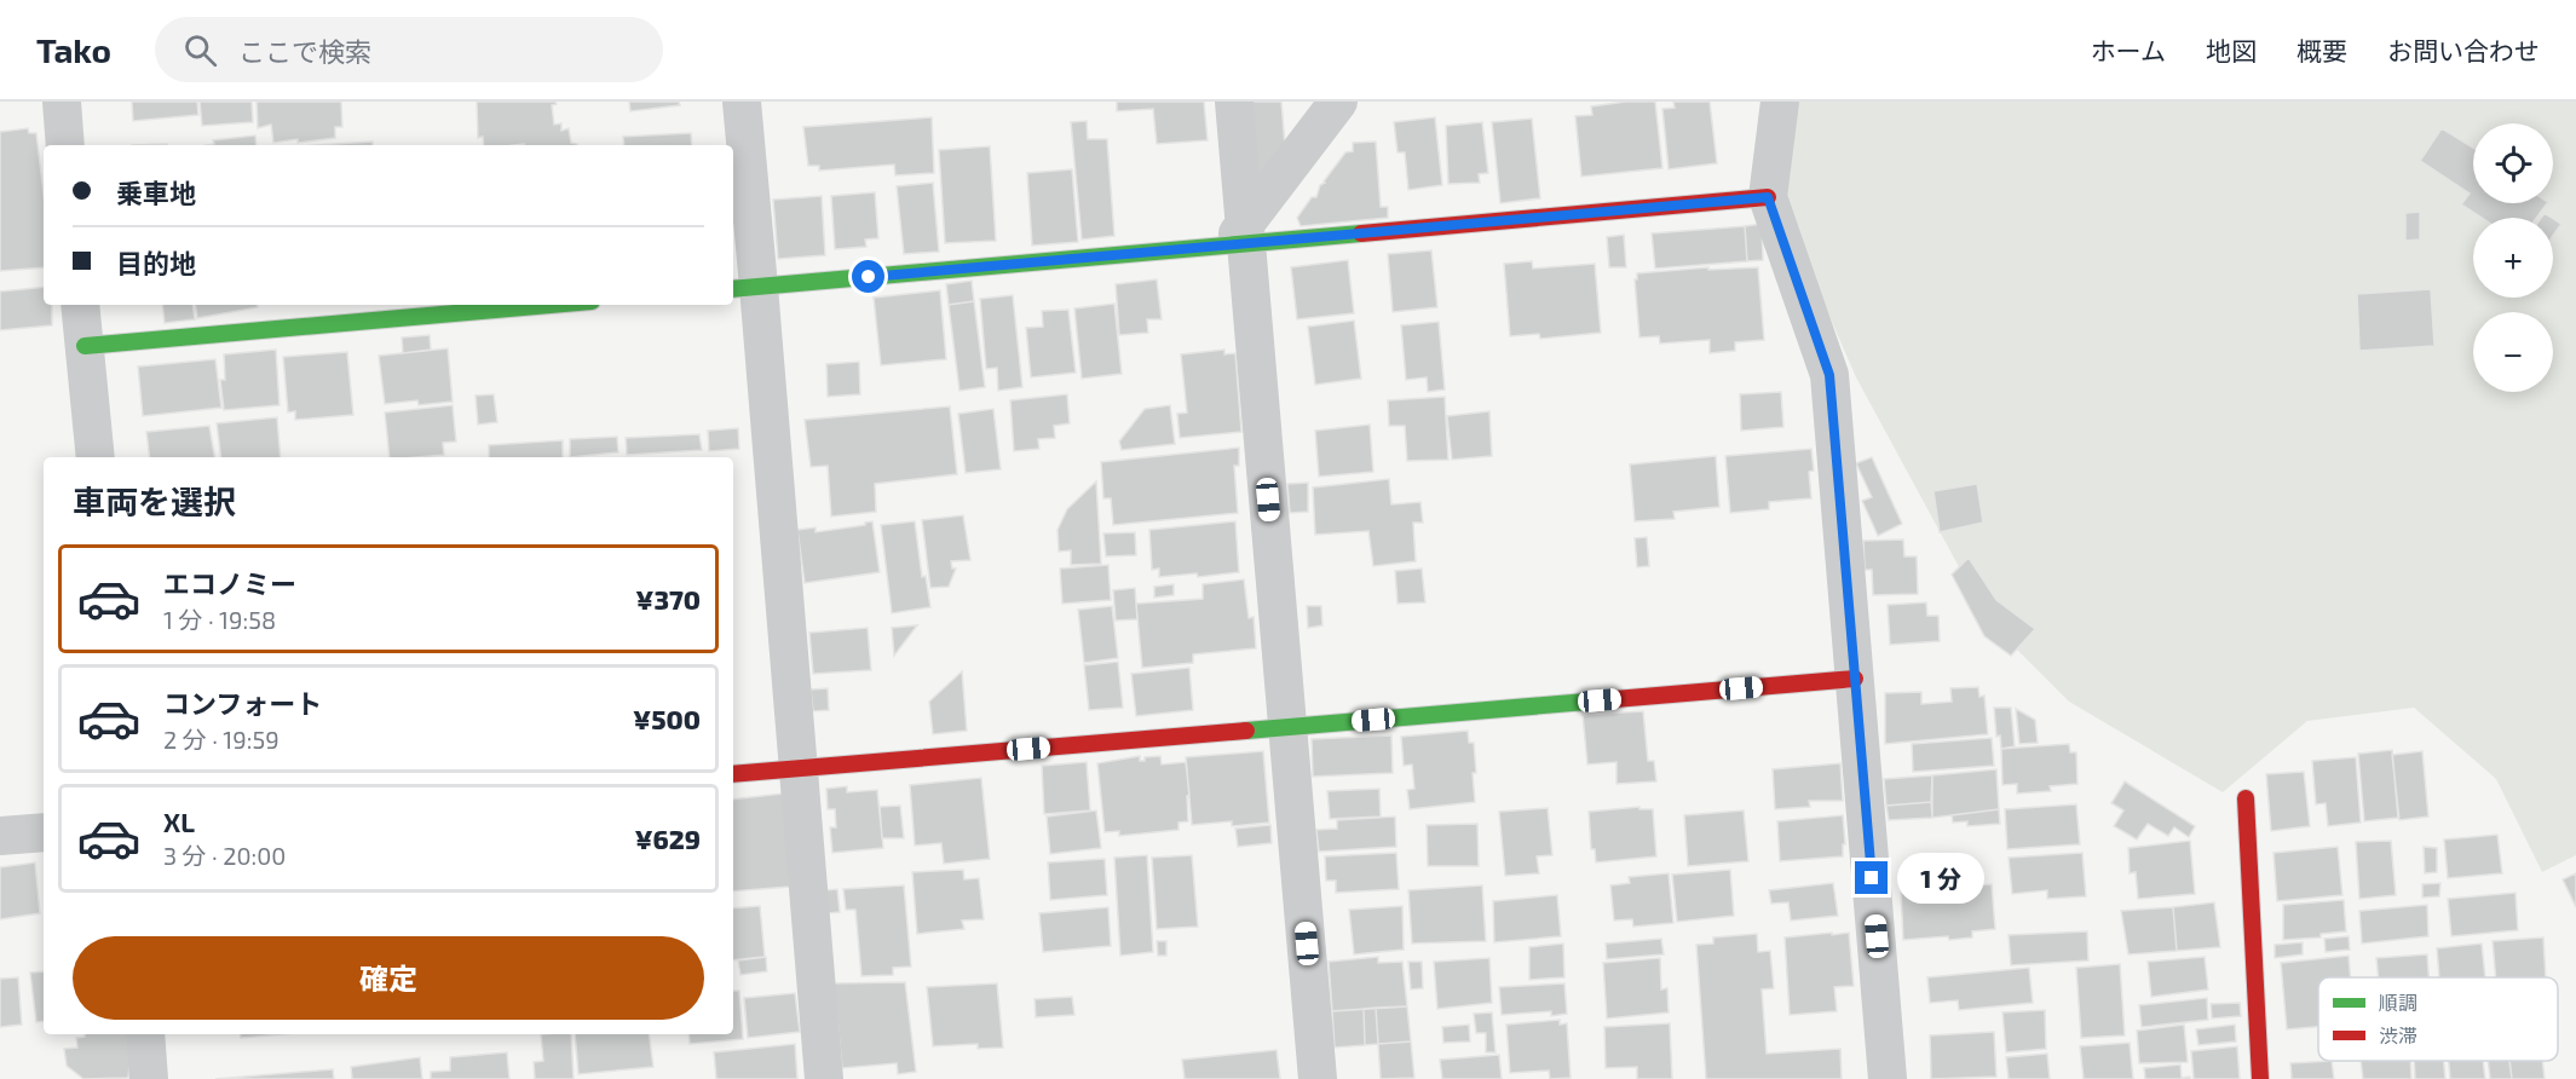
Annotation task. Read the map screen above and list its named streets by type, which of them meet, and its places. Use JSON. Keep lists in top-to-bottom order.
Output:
{
  "legend": ["順調", "渋滞"],
  "page": {
    "header": "Tako",
    "search": "ここで検索",
    "nav": [
      "ホーム",
      "地図",
      "概要",
      "お問い合わせ"
    ],
    "map_buttons": ["+", "−"],
    "banner": ["乗車地", "目的地"],
    "heading": "車両を選択",
    "list": [
      {
        "name": "エコノミー",
        "note": "1 分 · 19:58",
        "value": "¥370"
      },
      {
        "name": "コンフォート",
        "note": "2 分 · 19:59",
        "value": "¥500"
      },
      {
        "name": "XL",
        "note": "3 分 · 20:00",
        "value": "¥629"
      }
    ],
    "bubble": "1 分",
    "buttons": "確定"
  }
}
